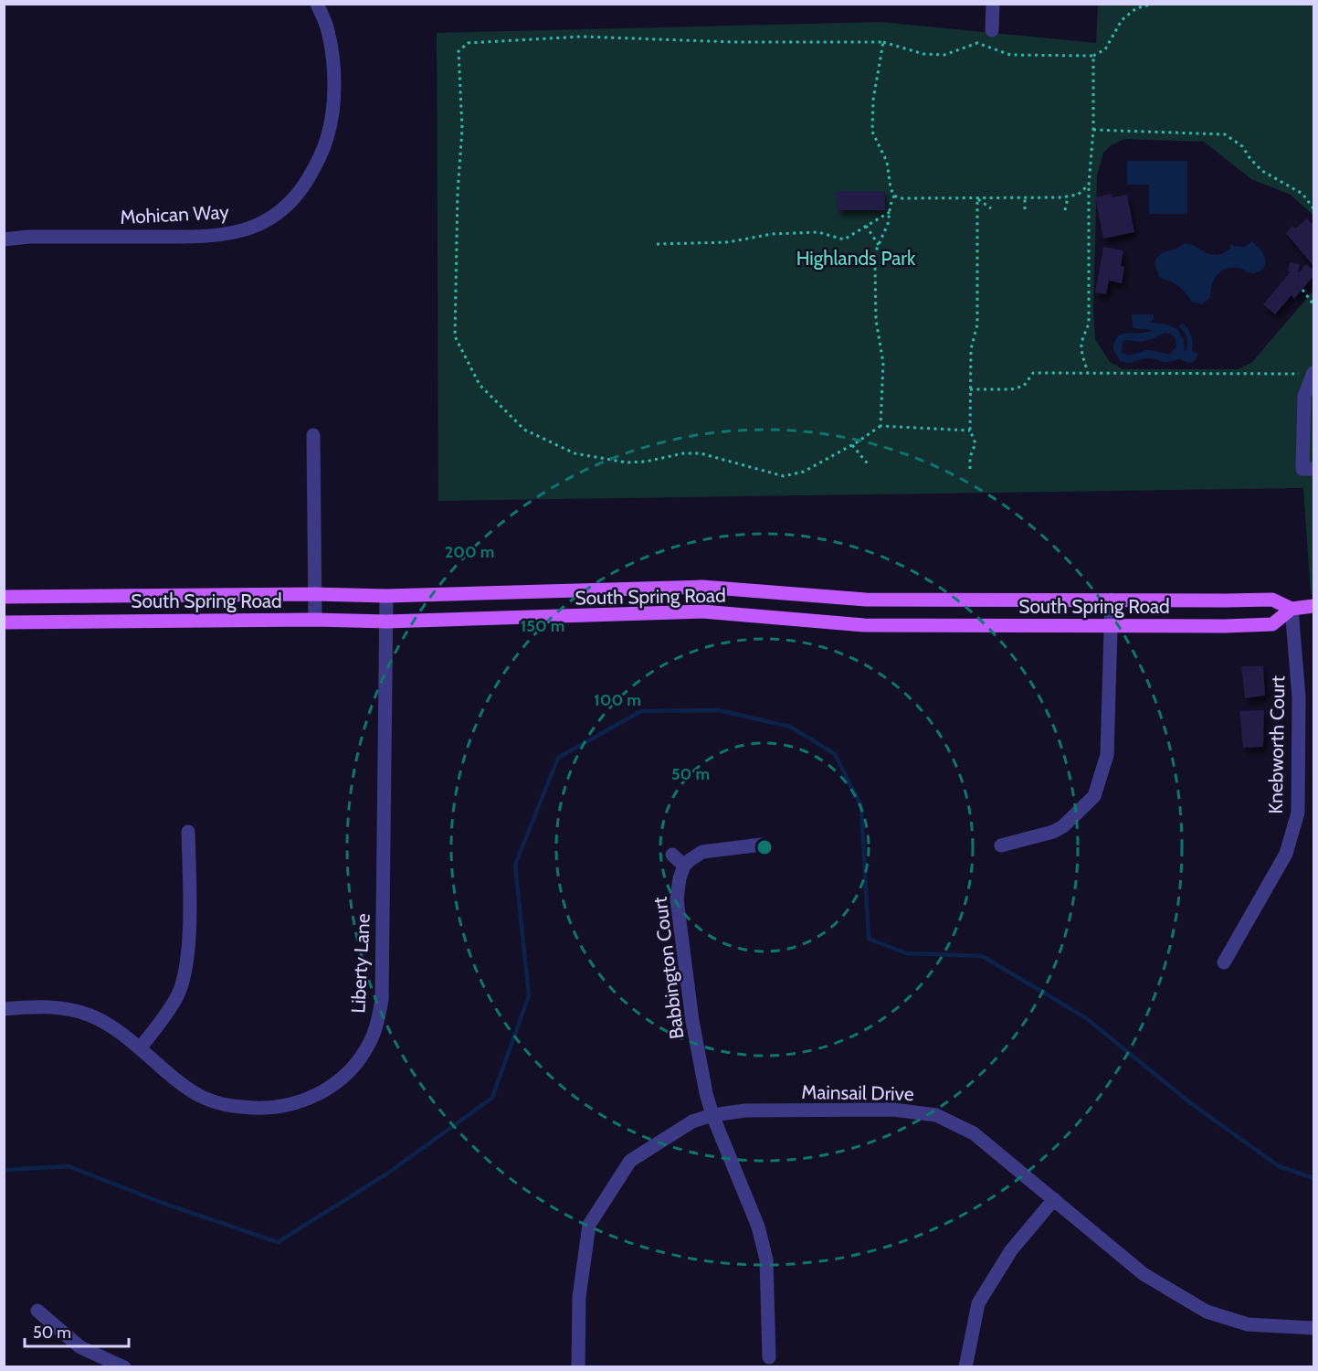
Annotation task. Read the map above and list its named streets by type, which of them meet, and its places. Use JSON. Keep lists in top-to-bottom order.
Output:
{
  "streets": {
    "main road": ["South Spring Road"],
    "street": [
      "Mohican Way",
      "Knebworth Court",
      "Liberty Lane",
      "Babbington Court",
      "Mainsail Drive"
    ]
  },
  "crossings": [
    ["South Spring Road", "Knebworth Court"],
    ["South Spring Road", "Liberty Lane"],
    ["Babbington Court", "Mainsail Drive"]
  ],
  "parks": ["Highlands Park"],
  "scale_bar": "50 m",
  "rings": [
    "200 m",
    "150 m",
    "100 m",
    "50 m"
  ]
}
